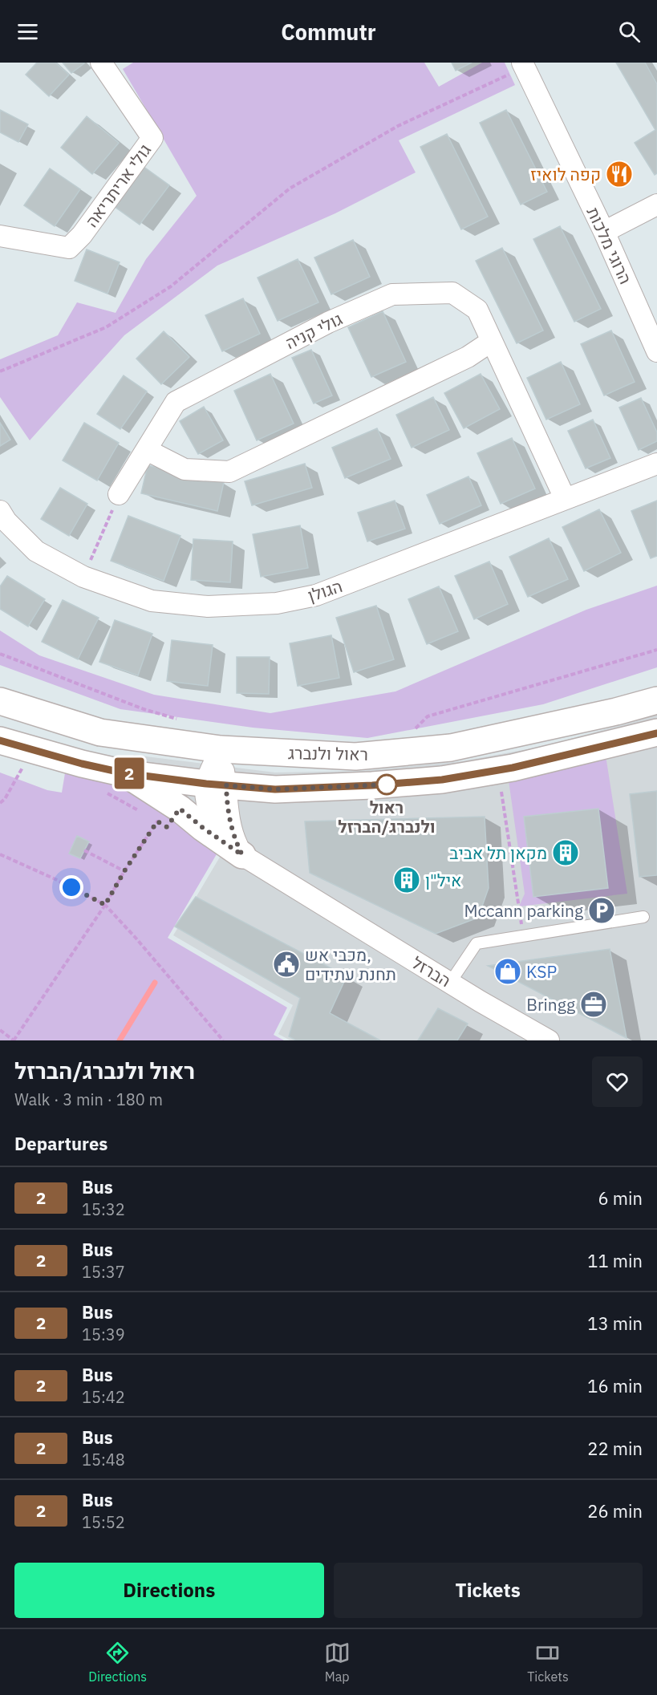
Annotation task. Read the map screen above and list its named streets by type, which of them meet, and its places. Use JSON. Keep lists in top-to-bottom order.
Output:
{
  "streets": {
    "street": [
      "גולי אריתריאה",
      "הרוגי מלכות",
      "גולי קניה",
      "הגולן",
      "ראול ולנברג",
      "הברזל"
    ]
  },
  "crossings": [
    ["גולי קניה", "הגולן"]
  ],
  "places": {
    "restaurant": ["קפה לואיז"],
    "other": ["ראול ולנברג/הברזל"],
    "building": ["מקאן תל אביב", "איל\"ן"],
    "parking": ["Mccann parking"],
    "public building": ["מכבי אש, תחנת עתידים"],
    "shop": ["KSP"],
    "office": ["Bringg"]
  },
  "lines": ["bus line 2"],
  "page": {
    "header": "Commutr",
    "on_map": "2",
    "heading": [
      ["ראול ולנברג/הברזל", "Walk · 3 min · 180 m"],
      "Departures"
    ],
    "list": [
      {
        "mark": "2",
        "name": "Bus",
        "note": "15:32",
        "value": "6 min"
      },
      {
        "mark": "2",
        "name": "Bus",
        "note": "15:37",
        "value": "11 min"
      },
      {
        "mark": "2",
        "name": "Bus",
        "note": "15:39",
        "value": "13 min"
      },
      {
        "mark": "2",
        "name": "Bus",
        "note": "15:42",
        "value": "16 min"
      },
      {
        "mark": "2",
        "name": "Bus",
        "note": "15:48",
        "value": "22 min"
      },
      {
        "mark": "2",
        "name": "Bus",
        "note": "15:52",
        "value": "26 min"
      }
    ],
    "buttons": ["Directions", "Tickets"],
    "tabs": ["Directions", "Map", "Tickets"]
  }
}
